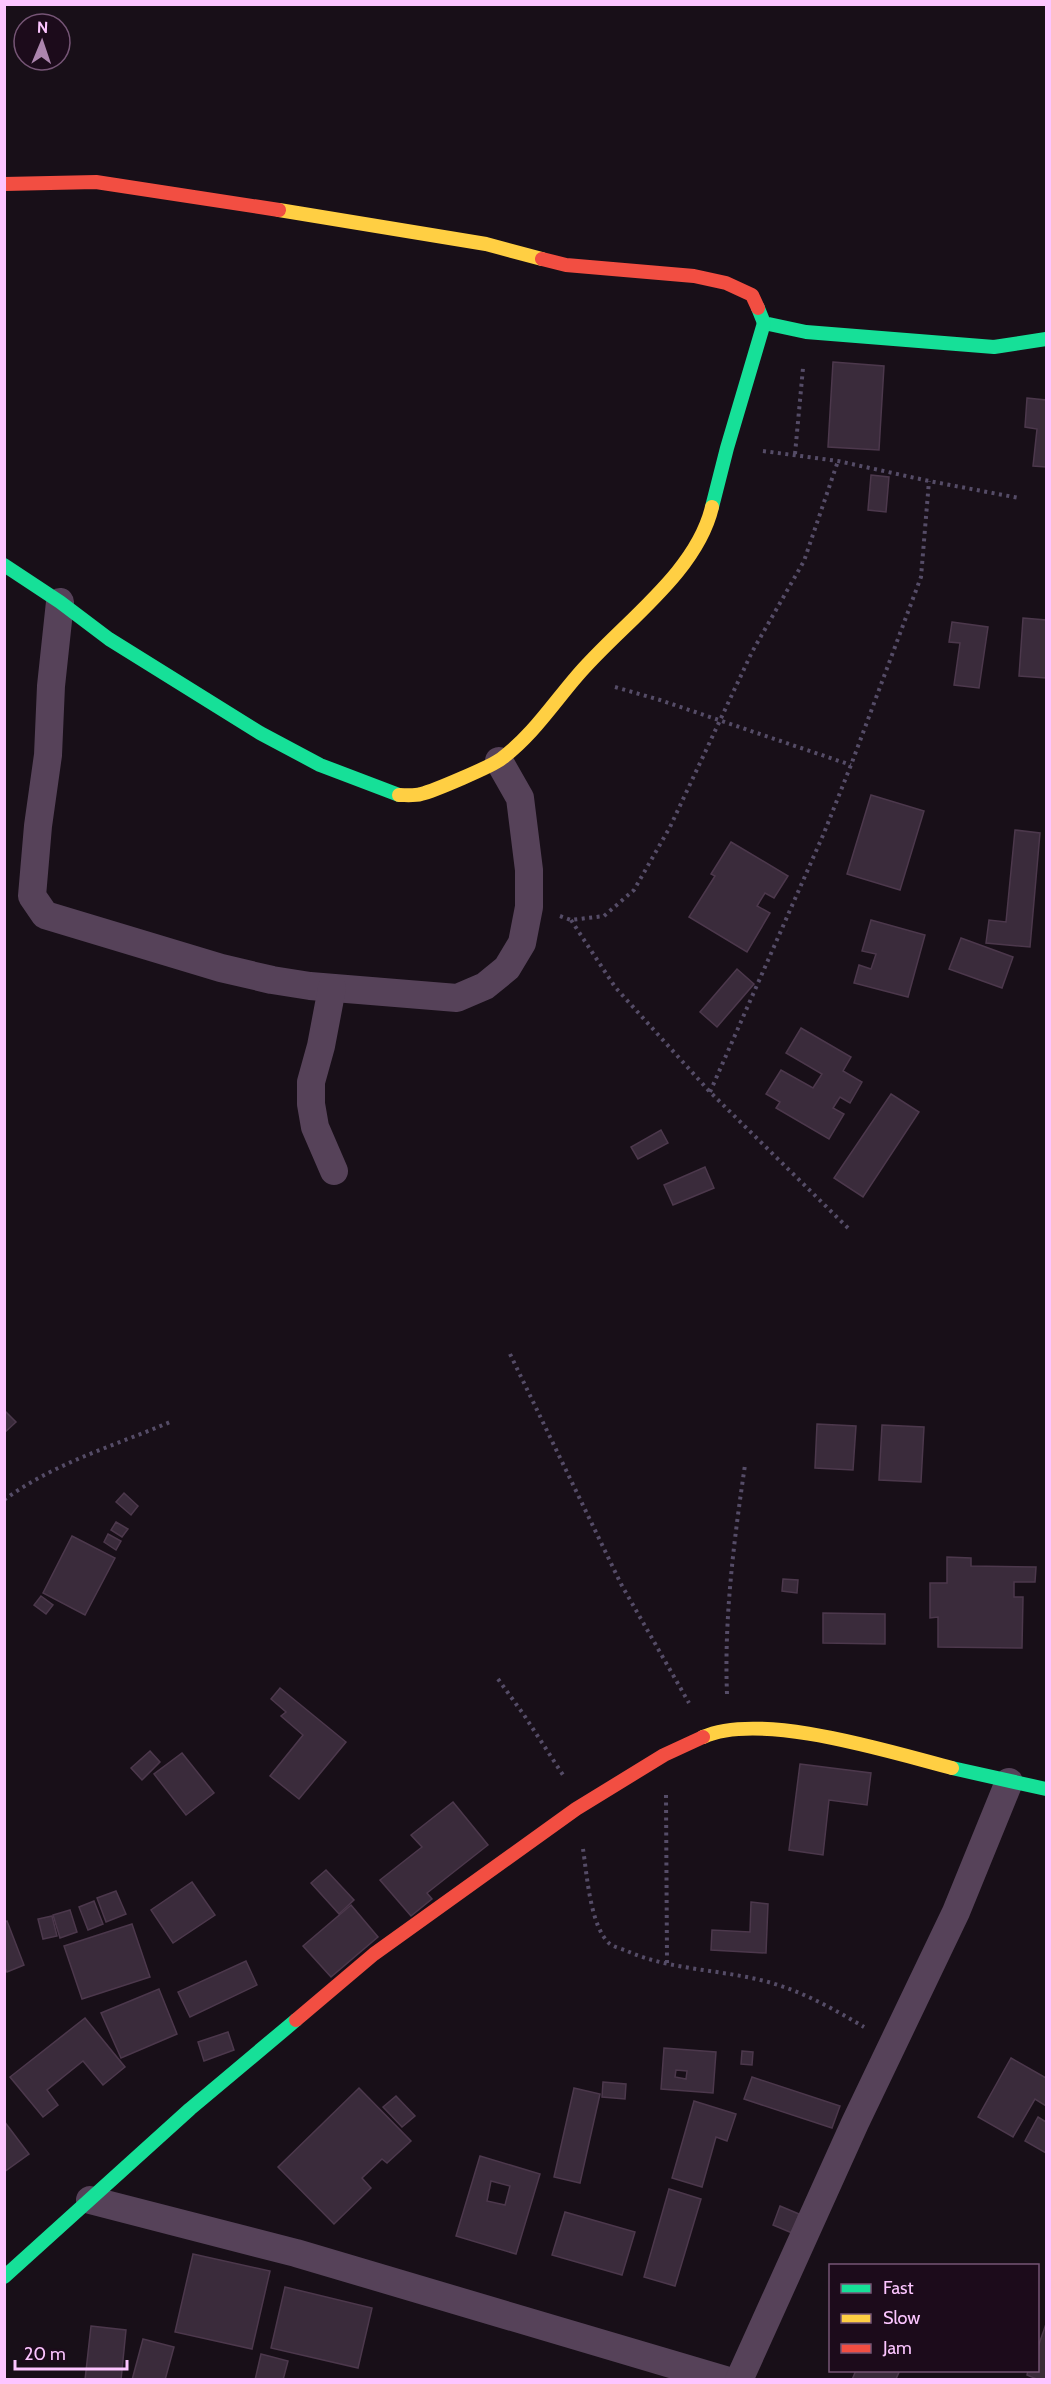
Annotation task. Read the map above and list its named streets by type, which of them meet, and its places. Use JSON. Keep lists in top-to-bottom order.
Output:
{
  "legend": ["Fast", "Slow", "Jam"],
  "scale_bar": "20 m",
  "north": "top"
}
